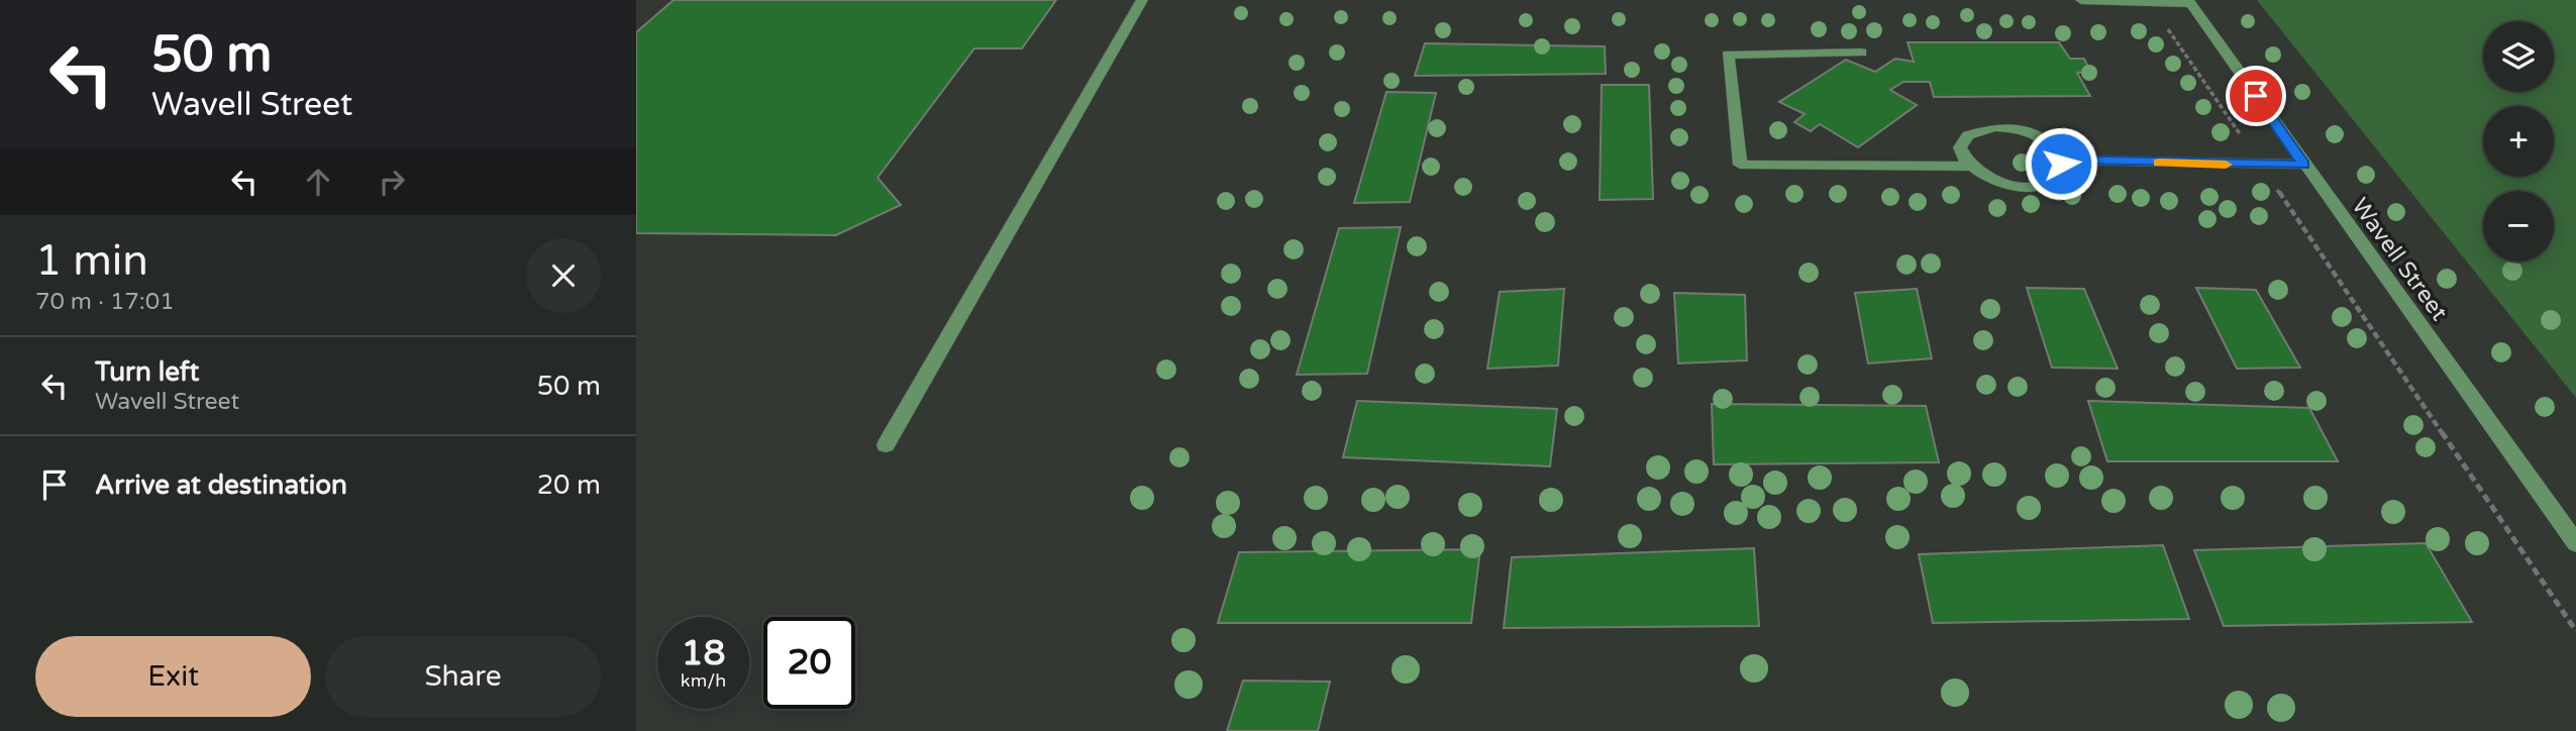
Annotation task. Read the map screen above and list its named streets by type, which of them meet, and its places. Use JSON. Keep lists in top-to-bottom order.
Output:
{
  "streets": {
    "street": ["Wavell Street"]
  },
  "page": {
    "turn": ["50 m", "Wavell Street"],
    "map_buttons": ["+", "−"],
    "heading": ["1 min", "70 m · 17:01"],
    "list": [
      {
        "name": "Turn left",
        "note": "Wavell Street",
        "value": "50 m"
      },
      {
        "name": "Arrive at destination",
        "value": "20 m"
      }
    ],
    "speed": "18 km/h",
    "limit": "20",
    "buttons": ["Exit", "Share"]
  }
}
